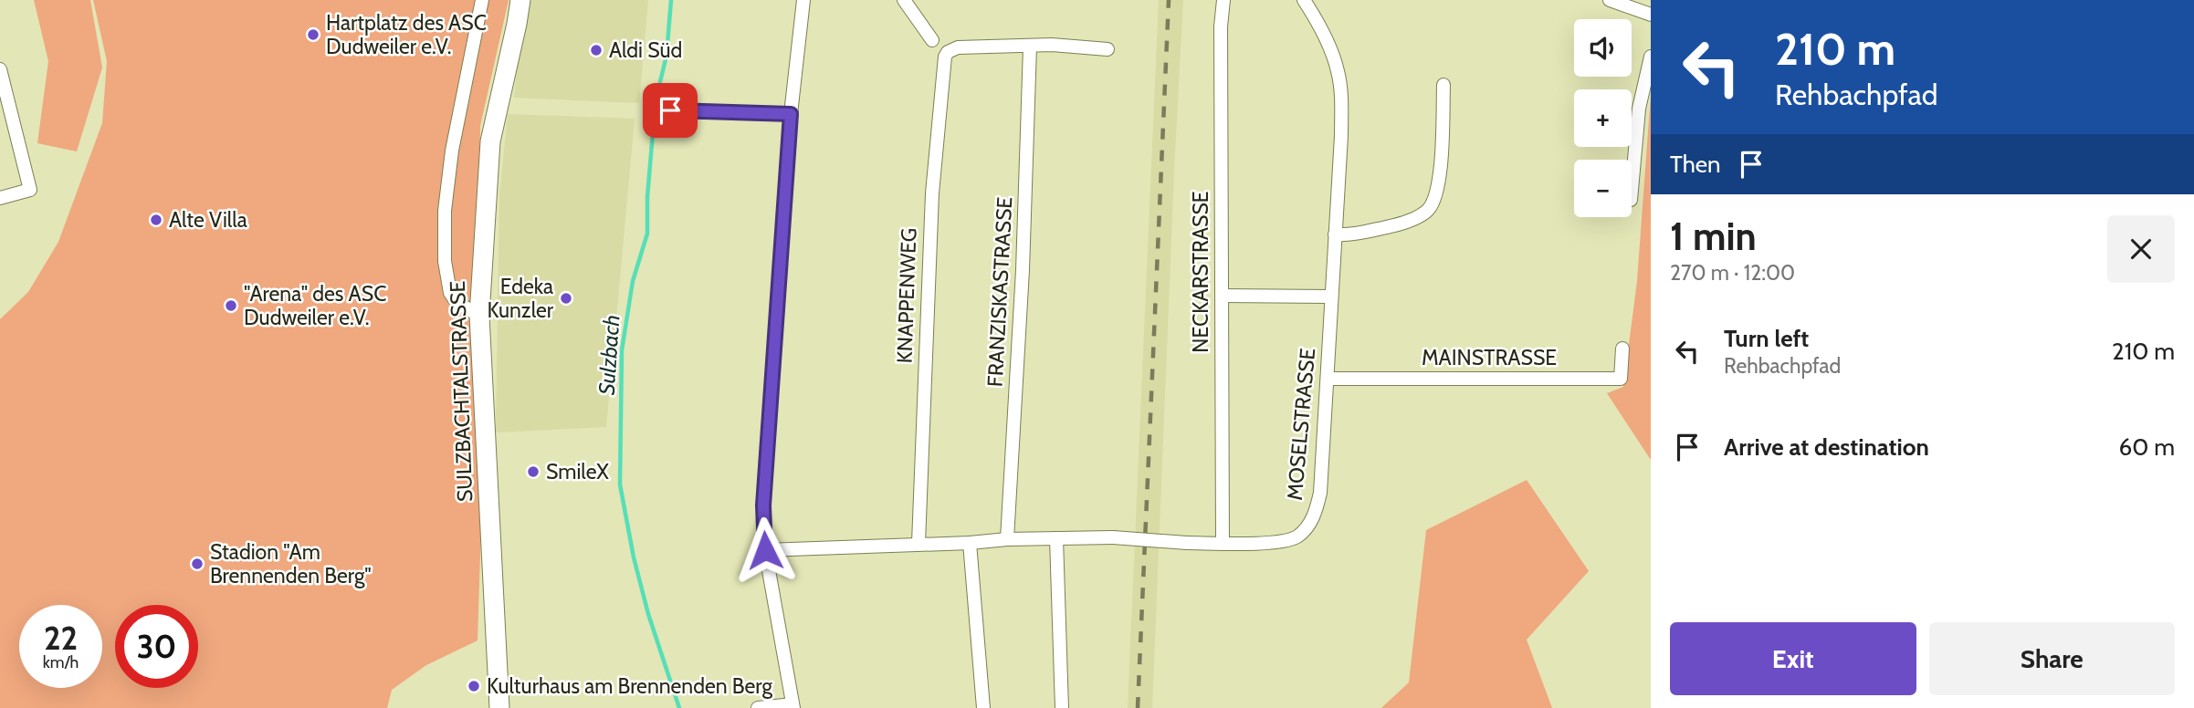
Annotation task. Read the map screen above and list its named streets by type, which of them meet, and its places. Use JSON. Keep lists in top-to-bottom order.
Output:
{
  "streets": {
    "main road": ["SULZBACHTALSTRASSE"],
    "street": [
      "NECKARSTRASSE",
      "FRANZISKASTRASSE",
      "KNAPPENWEG",
      "MAINSTRASSE",
      "MOSELSTRASSE"
    ]
  },
  "crossings": [
    ["NECKARSTRASSE", "MOSELSTRASSE"],
    ["FRANZISKASTRASSE", "KNAPPENWEG"],
    ["FRANZISKASTRASSE", "MOSELSTRASSE"],
    ["KNAPPENWEG", "MOSELSTRASSE"],
    ["MAINSTRASSE", "MOSELSTRASSE"]
  ],
  "water": ["Sulzbach"],
  "places": [
    "Hartplatz des ASC Dudweiler e.V.",
    "Aldi Süd",
    "Alte Villa",
    "Edeka Kunzler",
    "\"Arena\" des ASC Dudweiler e.V.",
    "SmileX",
    "Stadion \"Am Brennenden Berg\"",
    "Kulturhaus am Brennenden Berg"
  ],
  "page": {
    "turn": ["210 m", "Rehbachpfad"],
    "map_buttons": ["+", "−"],
    "then": "Then",
    "heading": ["1 min", "270 m · 12:00"],
    "list": [
      {
        "name": "Turn left",
        "note": "Rehbachpfad",
        "value": "210 m"
      },
      {
        "name": "Arrive at destination",
        "value": "60 m"
      }
    ],
    "speed": "22 km/h",
    "limit": "30",
    "buttons": ["Exit", "Share"]
  }
}
